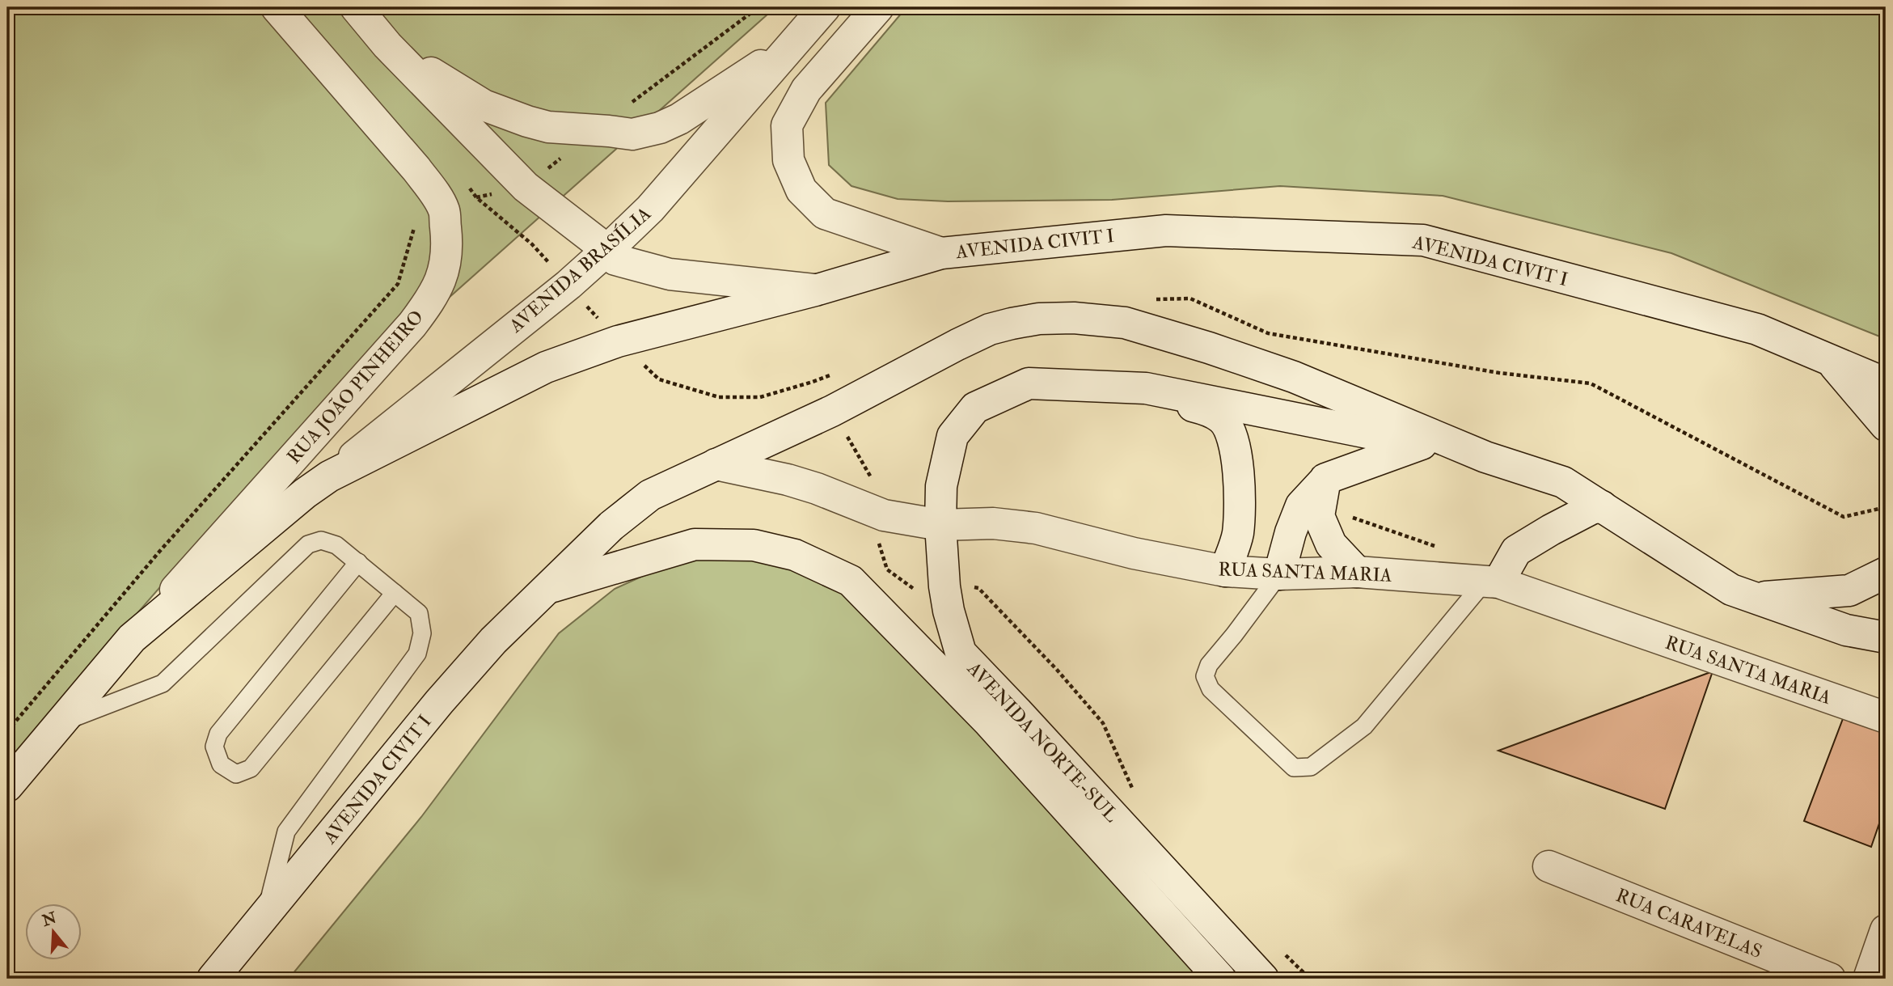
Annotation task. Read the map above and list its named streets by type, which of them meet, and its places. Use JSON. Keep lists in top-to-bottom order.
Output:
{
  "streets": {
    "main road": [
      "AVENIDA CIVIT I",
      "AVENIDA BRASÍLIA",
      "RUA JOÃO PINHEIRO",
      "RUA SANTA MARIA",
      "AVENIDA NORTE-SUL",
      "RUA CARAVELAS"
    ]
  },
  "crossings": [
    ["AVENIDA CIVIT I", "RUA SANTA MARIA"],
    ["AVENIDA CIVIT I", "AVENIDA NORTE-SUL"],
    ["RUA SANTA MARIA", "AVENIDA NORTE-SUL"]
  ],
  "north": "top"
}
